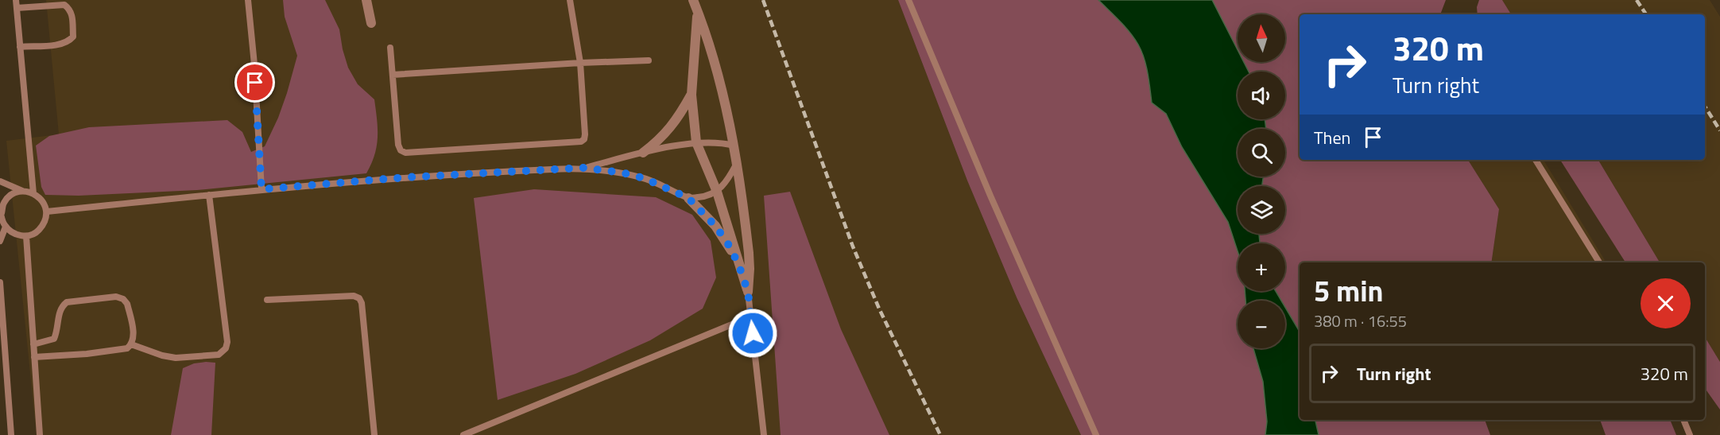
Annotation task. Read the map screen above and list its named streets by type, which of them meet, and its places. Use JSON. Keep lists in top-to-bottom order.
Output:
{
  "north": "top",
  "page": {
    "map_buttons": ["+", "−"],
    "turn": ["320 m", "Turn right"],
    "then": "Then",
    "heading": ["5 min", "380 m · 16:55"],
    "list": [
      {
        "name": "Turn right",
        "value": "320 m"
      }
    ]
  }
}
